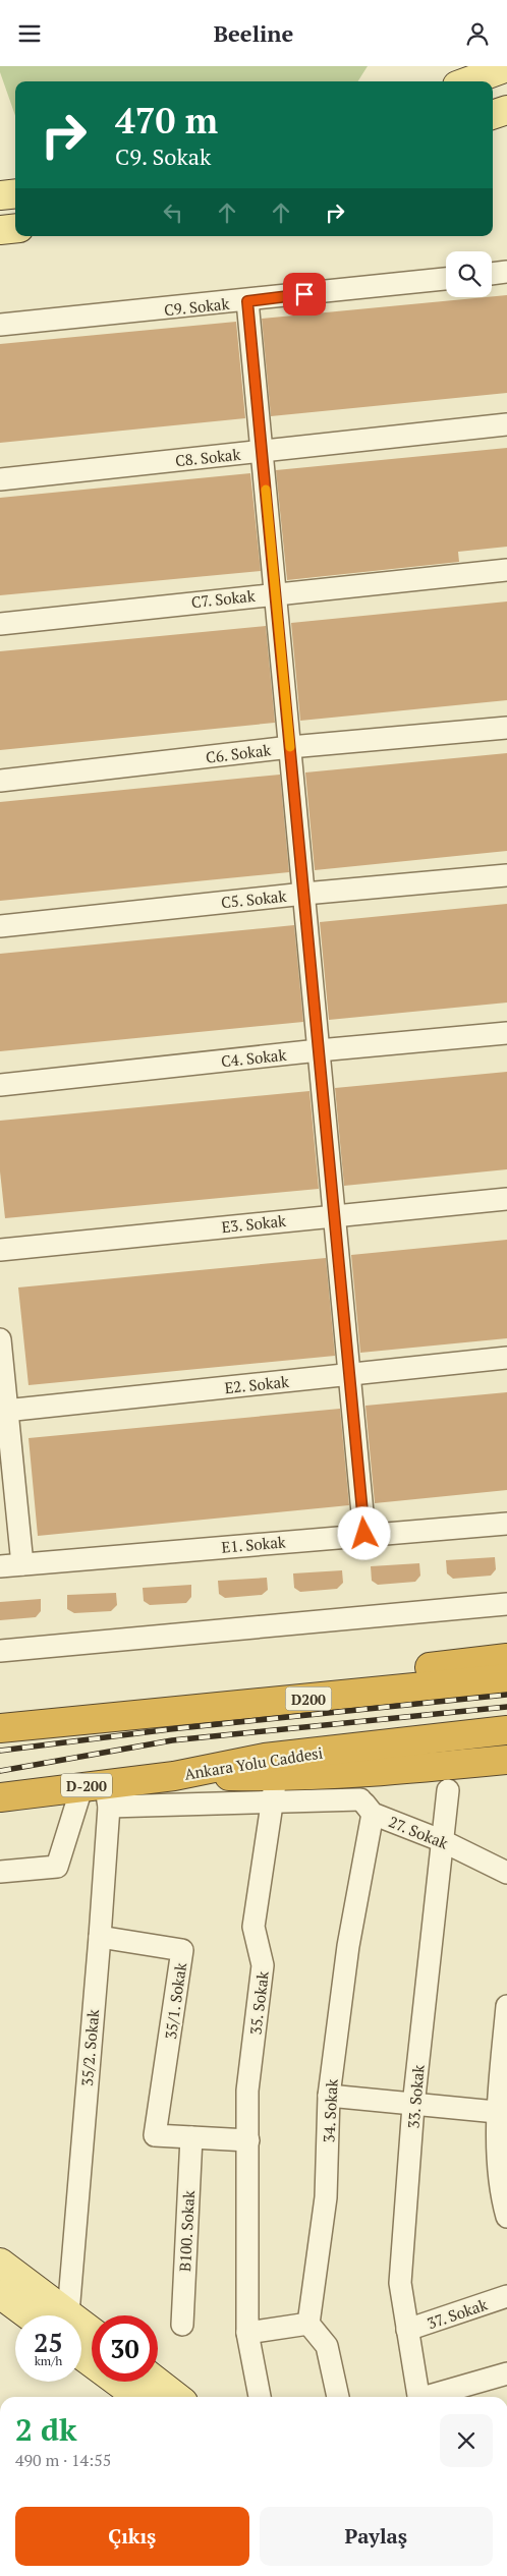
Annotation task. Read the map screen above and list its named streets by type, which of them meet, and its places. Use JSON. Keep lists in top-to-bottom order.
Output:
{
  "streets": {
    "highway": ["D200", "Ankara Yolu Caddesi", "D-200"],
    "street": [
      "C9. Sokak",
      "C8. Sokak",
      "C7. Sokak",
      "C6. Sokak",
      "C5. Sokak",
      "C4. Sokak",
      "E3. Sokak",
      "E2. Sokak",
      "E1. Sokak",
      "27. Sokak",
      "35/1. Sokak",
      "35. Sokak",
      "35/2. Sokak",
      "33. Sokak",
      "34. Sokak",
      "B100. Sokak",
      "37. Sokak"
    ]
  },
  "crossings": [
    ["Ankara Yolu Caddesi", "35/2. Sokak"],
    ["27. Sokak", "33. Sokak"],
    ["27. Sokak", "34. Sokak"],
    ["35/1. Sokak", "35/2. Sokak"],
    ["35/1. Sokak", "B100. Sokak"],
    ["33. Sokak", "37. Sokak"]
  ],
  "page": {
    "header": "Beeline",
    "turn": ["470 m", "C9. Sokak"],
    "speed": "25 km/h",
    "limit": "30",
    "heading": ["2 dk", "490 m · 14:55"],
    "buttons": ["Çıkış", "Paylaş"]
  }
}
